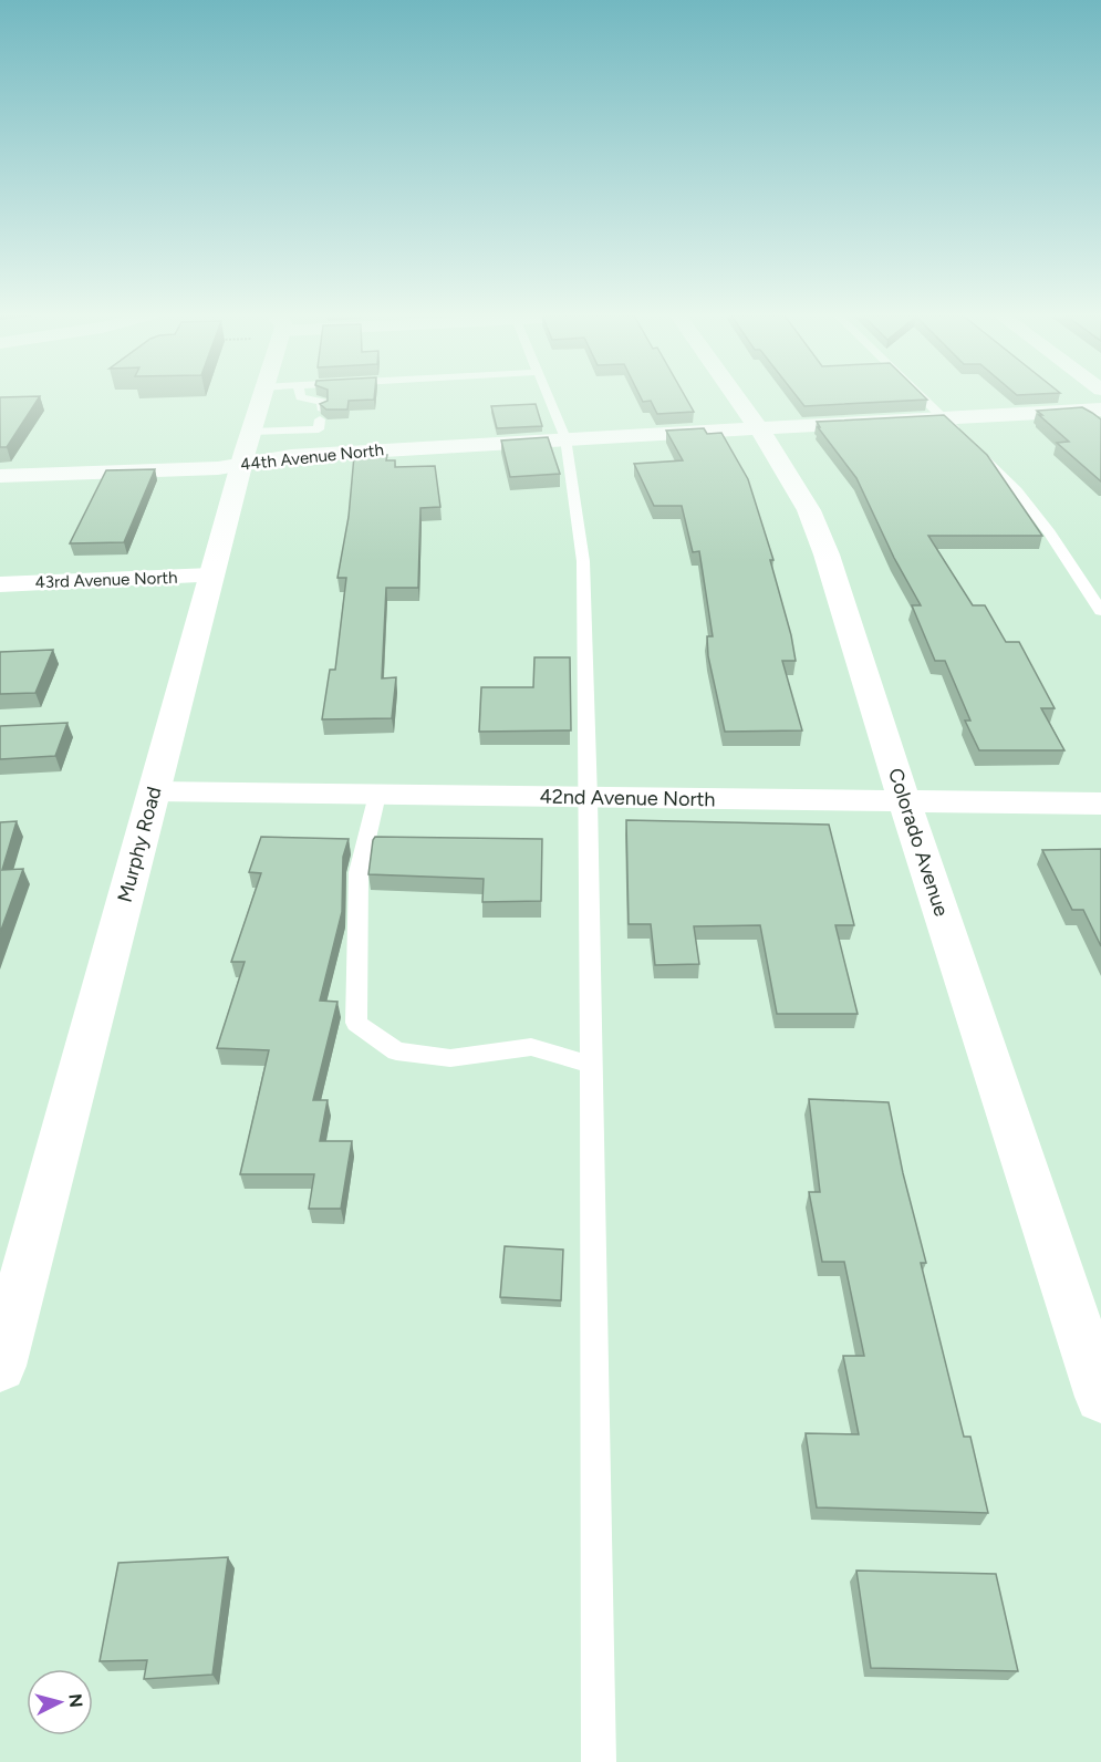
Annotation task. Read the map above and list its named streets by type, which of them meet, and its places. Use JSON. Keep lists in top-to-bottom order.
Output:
{
  "streets": {
    "street": [
      "44th Avenue North",
      "43rd Avenue North",
      "42nd Avenue North",
      "Colorado Avenue",
      "Murphy Road"
    ]
  },
  "crossings": [
    ["44th Avenue North", "Colorado Avenue"],
    ["44th Avenue North", "Murphy Road"],
    ["43rd Avenue North", "Murphy Road"],
    ["42nd Avenue North", "Colorado Avenue"],
    ["42nd Avenue North", "Murphy Road"]
  ],
  "north": "right"
}
